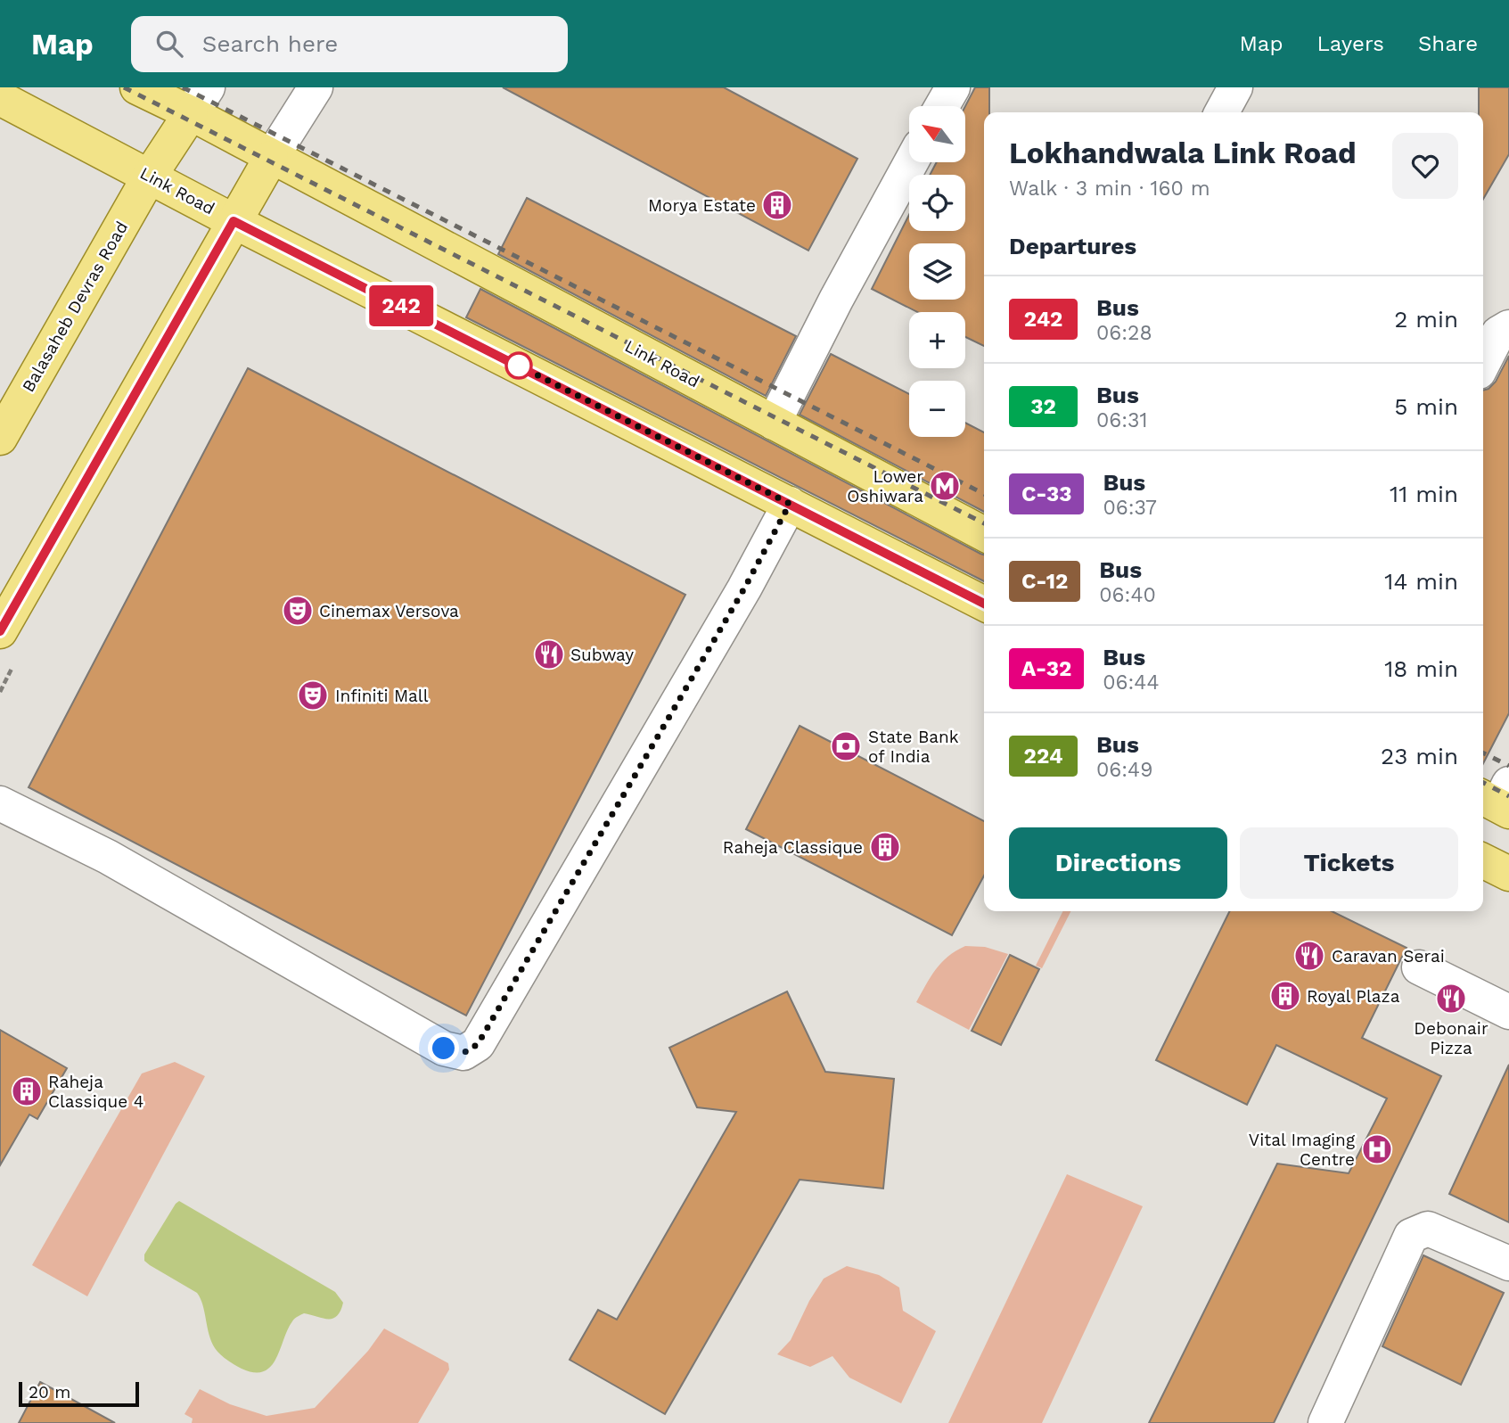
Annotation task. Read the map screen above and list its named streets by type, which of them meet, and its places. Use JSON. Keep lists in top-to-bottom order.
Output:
{
  "streets": {
    "main road": ["Link Road", "Balasaheb Devras Road"]
  },
  "crossings": [
    ["Link Road", "Balasaheb Devras Road"]
  ],
  "places": {
    "building": [
      "Morya Estate",
      "Raheja Classique",
      "Royal Plaza",
      "Raheja Classique 4"
    ],
    "metro station": ["Lower Oshiwara"],
    "theatre": ["Cinemax Versova", "Infiniti Mall"],
    "restaurant": ["Subway", "Caravan Serai", "Debonair Pizza"],
    "bank": ["State Bank of India"],
    "hospital": ["Vital Imaging Centre"]
  },
  "lines": ["bus line 242"],
  "scale_bar": "20 m",
  "north": "top left",
  "page": {
    "header": "Map",
    "search": "Search here",
    "nav": ["Map", "Layers", "Share"],
    "on_map": "242",
    "map_buttons": ["+", "−"],
    "heading": [
      ["Lokhandwala Link Road", "Walk · 3 min · 160 m"],
      "Departures"
    ],
    "list": [
      {
        "mark": "242",
        "name": "Bus",
        "note": "06:28",
        "value": "2 min"
      },
      {
        "mark": "32",
        "name": "Bus",
        "note": "06:31",
        "value": "5 min"
      },
      {
        "mark": "C-33",
        "name": "Bus",
        "note": "06:37",
        "value": "11 min"
      },
      {
        "mark": "C-12",
        "name": "Bus",
        "note": "06:40",
        "value": "14 min"
      },
      {
        "mark": "A-32",
        "name": "Bus",
        "note": "06:44",
        "value": "18 min"
      },
      {
        "mark": "224",
        "name": "Bus",
        "note": "06:49",
        "value": "23 min"
      }
    ],
    "buttons": ["Directions", "Tickets"],
    "scale": "20 m"
  }
}
